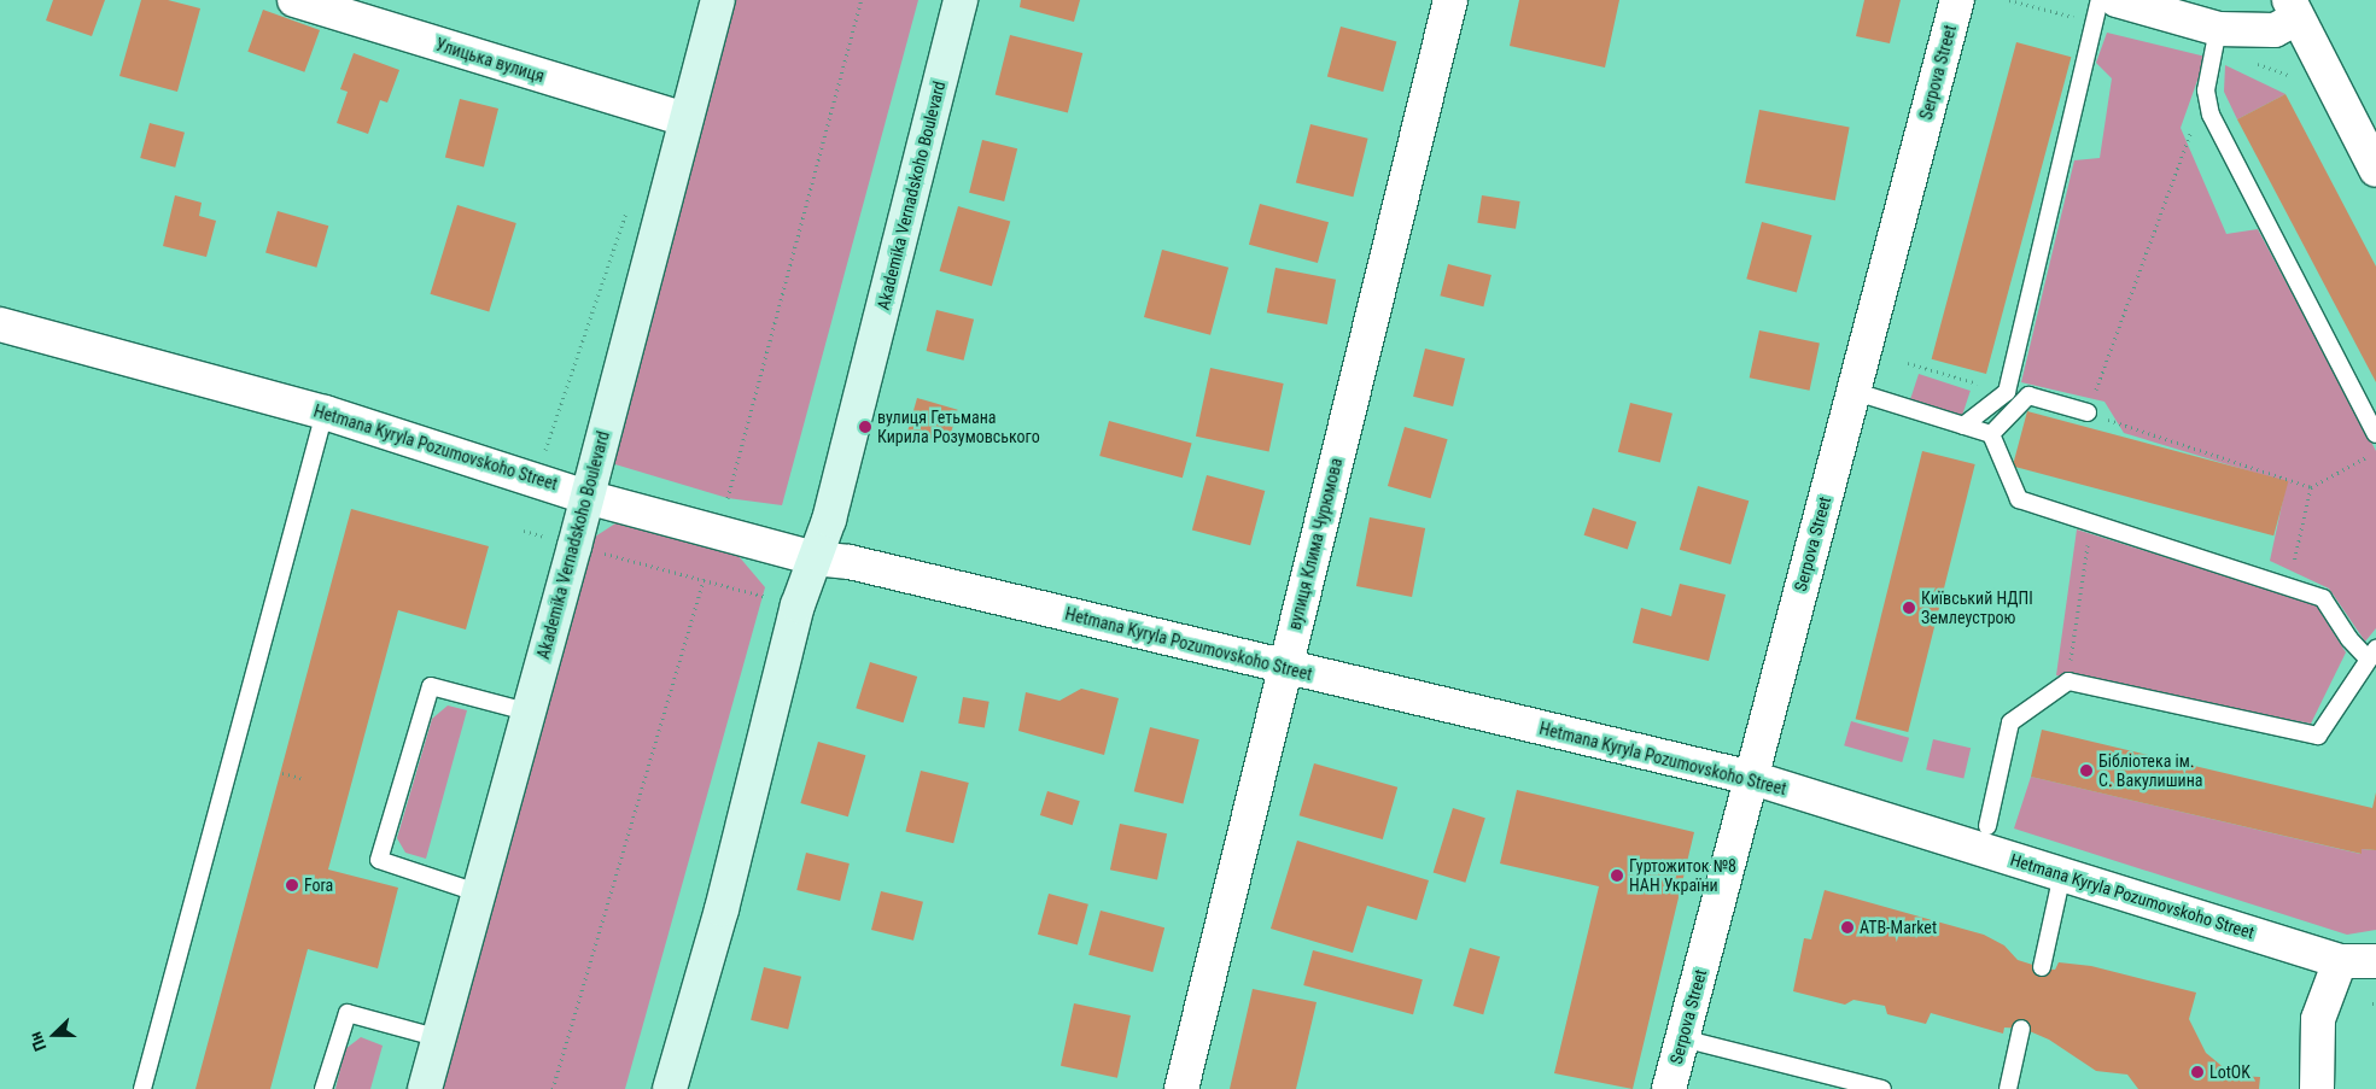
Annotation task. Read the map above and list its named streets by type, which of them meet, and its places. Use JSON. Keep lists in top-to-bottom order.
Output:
{
  "streets": {
    "main road": ["Akademika Vernadskoho Boulevard"],
    "street": [
      "Улицька вулиця",
      "Serpova Street",
      "Hetmana Kyryla Pozumovskoho Street",
      "вулиця Клима Чурюмова"
    ]
  },
  "crossings": [
    ["Улицька вулиця", "Akademika Vernadskoho Boulevard"],
    ["Serpova Street", "Hetmana Kyryla Pozumovskoho Street"],
    ["Akademika Vernadskoho Boulevard", "Hetmana Kyryla Pozumovskoho Street"],
    ["Hetmana Kyryla Pozumovskoho Street", "вулиця Клима Чурюмова"]
  ],
  "places": [
    "вулиця Гетьмана Кирила Розумовського",
    "Київський НДПІ Землеустрою",
    "Бібліотека ім. С. Вакулишина",
    "Гуртожиток №8 НАН України",
    "Fora",
    "ATB-Market",
    "LotOK"
  ],
  "north": "left"
}
